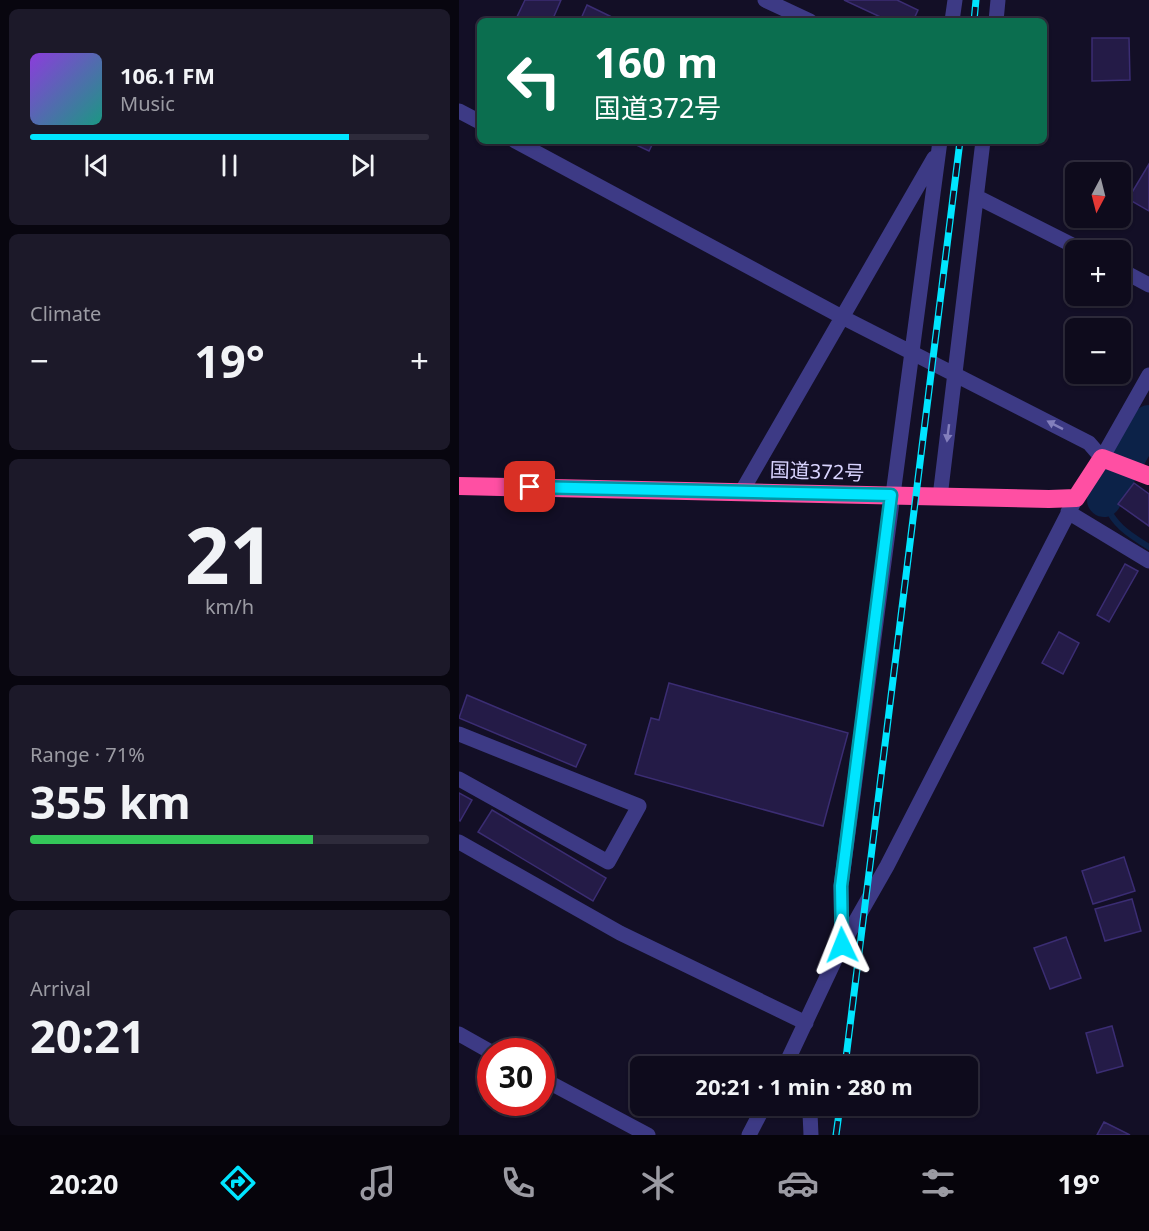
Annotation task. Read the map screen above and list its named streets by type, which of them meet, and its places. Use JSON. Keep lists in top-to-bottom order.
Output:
{
  "streets": {
    "highway": ["国道372号"]
  },
  "north": "bottom",
  "page": {
    "turn": ["160 m", "国道372号"],
    "song": ["106.1 FM", "Music"],
    "map_buttons": ["+", "−"],
    "tile": [
      "Climate",
      ["21", "km/h"],
      ["Range · 71%", "355 km"],
      ["Arrival", "20:21"]
    ],
    "heat": ["−", "19°", "+"],
    "limit": "30",
    "trip": "20:21 · 1 min · 280 m",
    "tabs": ["20:20", "19°"]
  }
}
